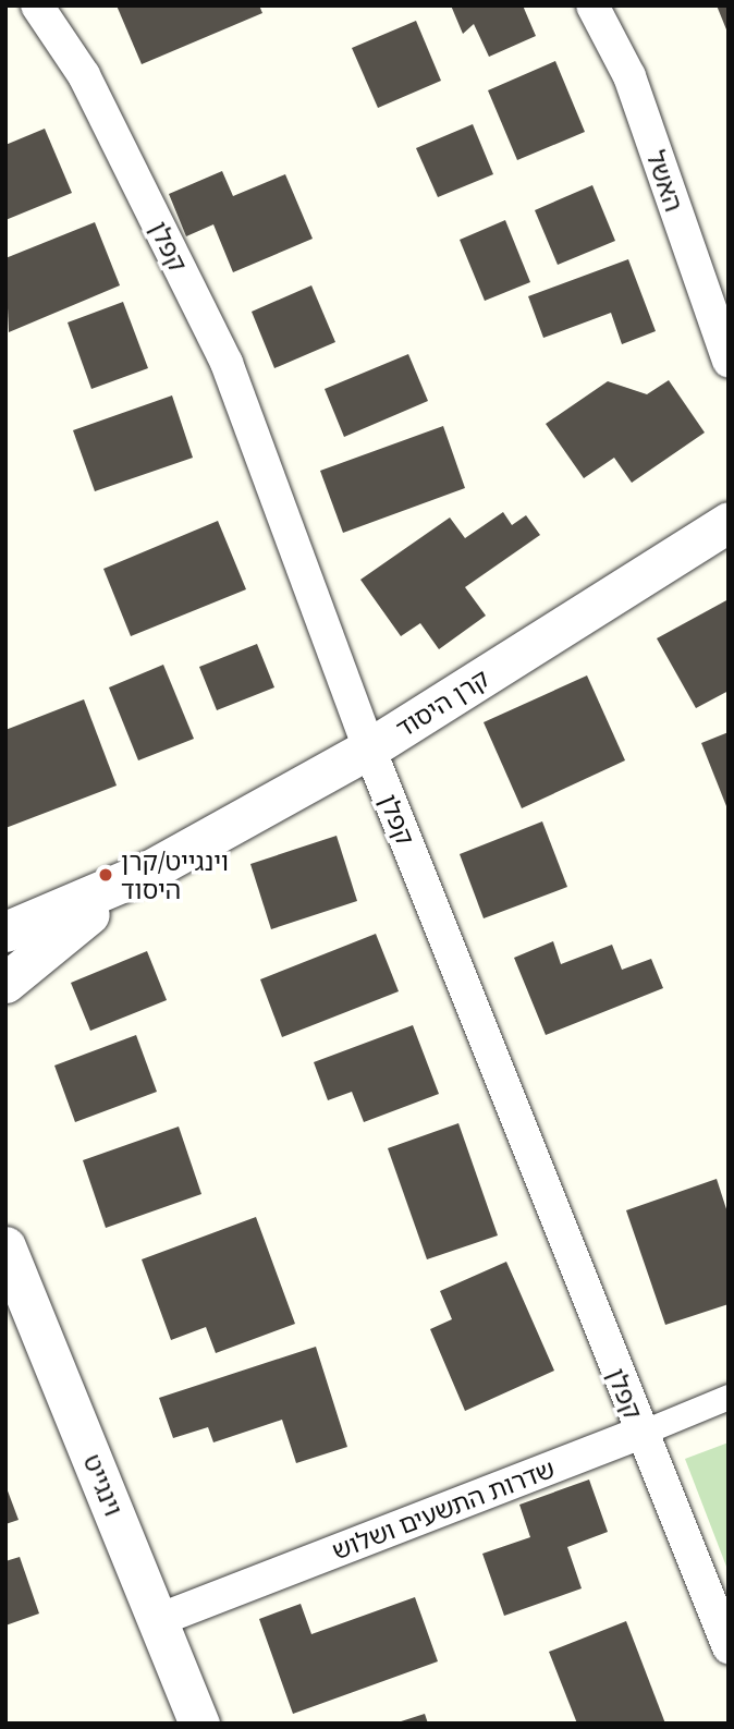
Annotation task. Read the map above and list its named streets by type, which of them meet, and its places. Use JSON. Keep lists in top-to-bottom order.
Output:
{
  "streets": {
    "street": [
      "האשל",
      "קפלן",
      "קרן היסוד",
      "וינגייט",
      "שדרות התשעים ושלוש"
    ]
  },
  "crossings": [
    ["קפלן", "קרן היסוד"],
    ["קפלן", "שדרות התשעים ושלוש"],
    ["וינגייט", "שדרות התשעים ושלוש"]
  ],
  "places": ["וינגייט/קרן היסוד"]
}
